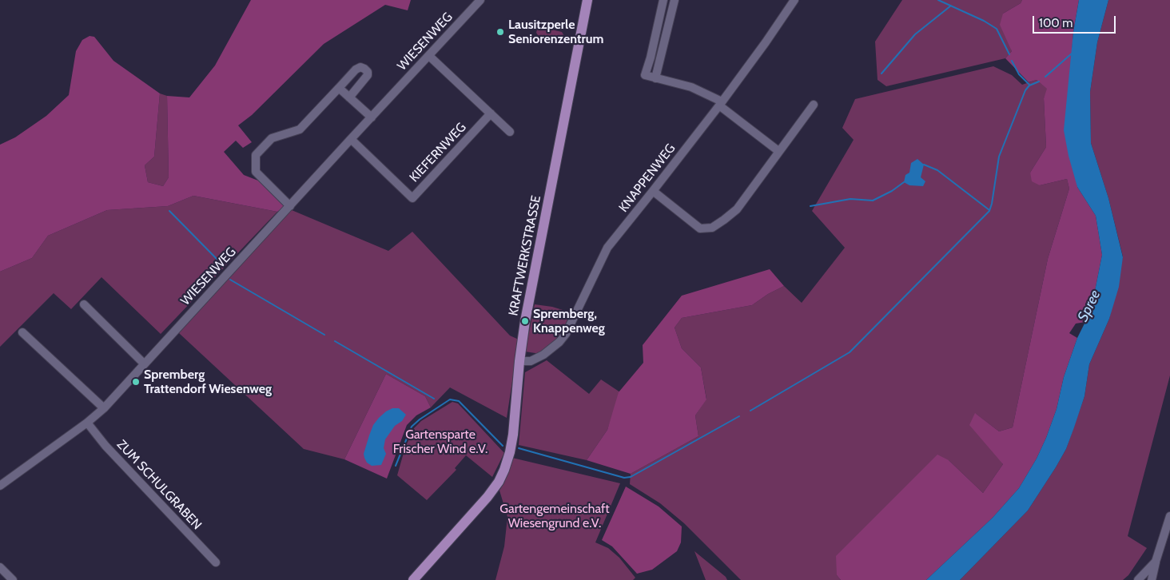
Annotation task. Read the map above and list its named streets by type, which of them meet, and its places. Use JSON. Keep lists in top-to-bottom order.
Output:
{
  "streets": {
    "main road": ["KRAFTWERKSTRASSE"],
    "street": [
      "WIESENWEG",
      "KIEFERNWEG",
      "KNAPPENWEG",
      "ZUM SCHULGRABEN"
    ]
  },
  "crossings": [
    ["WIESENWEG", "KIEFERNWEG"],
    ["WIESENWEG", "ZUM SCHULGRABEN"],
    ["KNAPPENWEG", "KRAFTWERKSTRASSE"]
  ],
  "water": ["Spree"],
  "parks": ["Gartensparte Frischer Wind e.V.", "Gartengemeinschaft Wiesengrund e.V."],
  "places": ["Lausitzperle Seniorenzentrum", "Spremberg, Knappenweg", "Spremberg Trattendorf Wiesenweg"],
  "scale_bar": "100 m"
}
